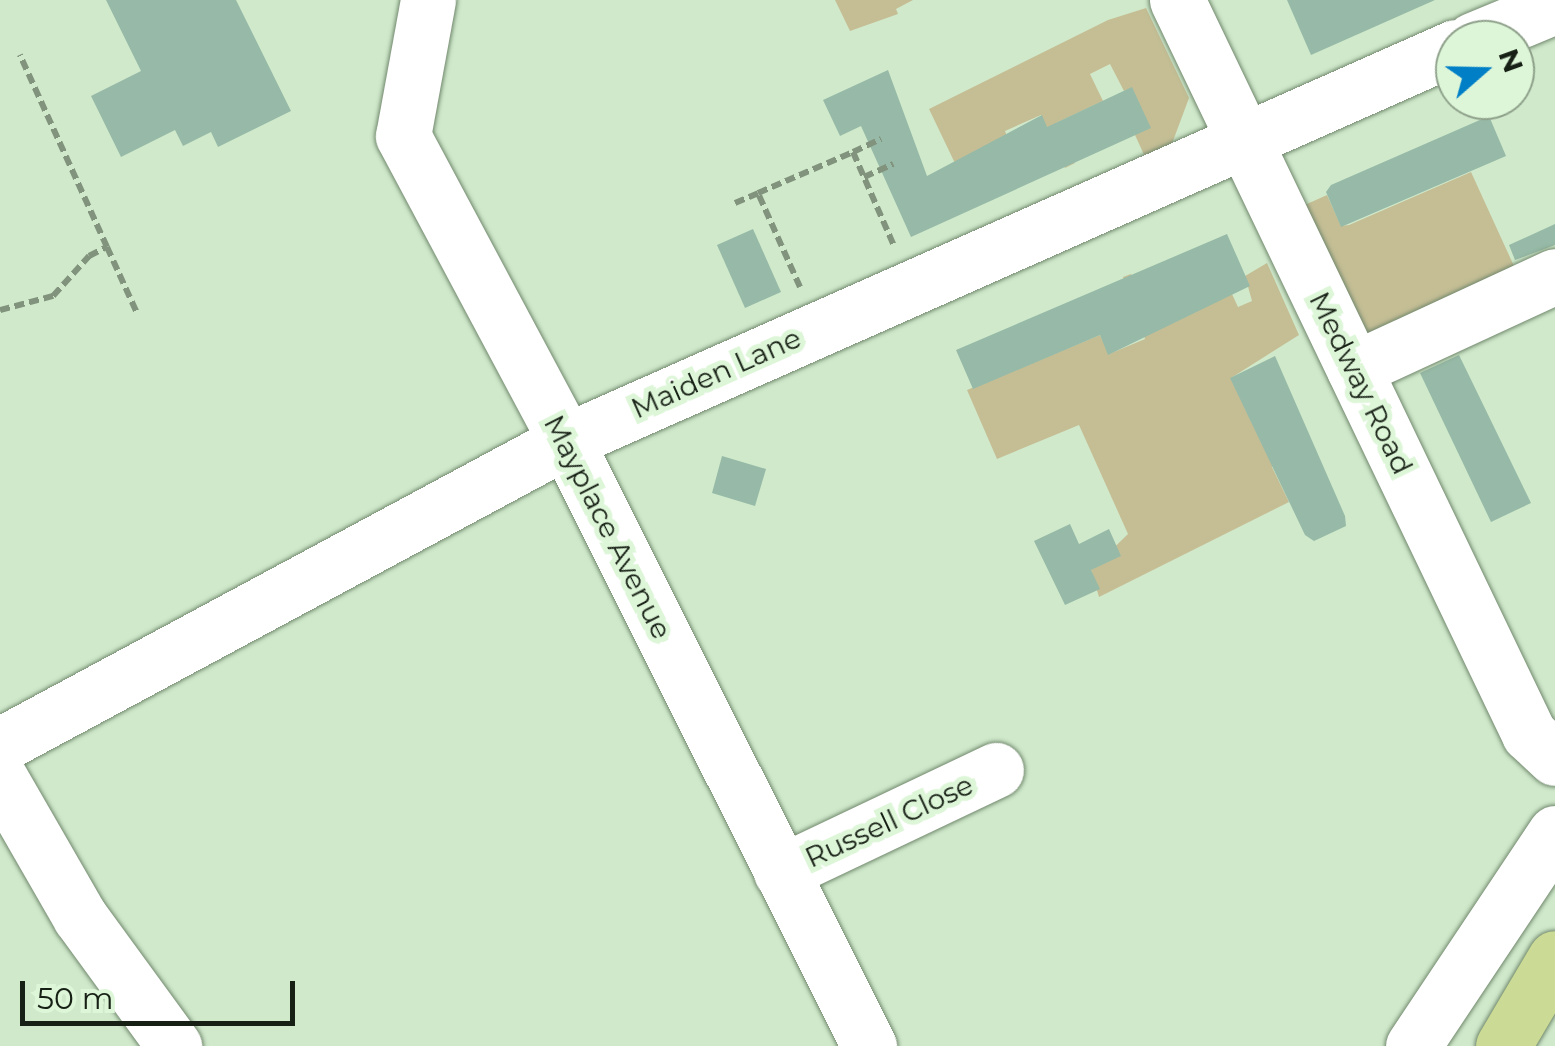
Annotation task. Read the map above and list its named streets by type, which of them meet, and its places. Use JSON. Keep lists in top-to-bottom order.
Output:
{
  "streets": {
    "street": [
      "Maiden Lane",
      "Medway Road",
      "Mayplace Avenue",
      "Russell Close"
    ]
  },
  "crossings": [
    ["Maiden Lane", "Medway Road"],
    ["Maiden Lane", "Mayplace Avenue"],
    ["Mayplace Avenue", "Russell Close"]
  ],
  "scale_bar": "50 m",
  "north": "right"
}
